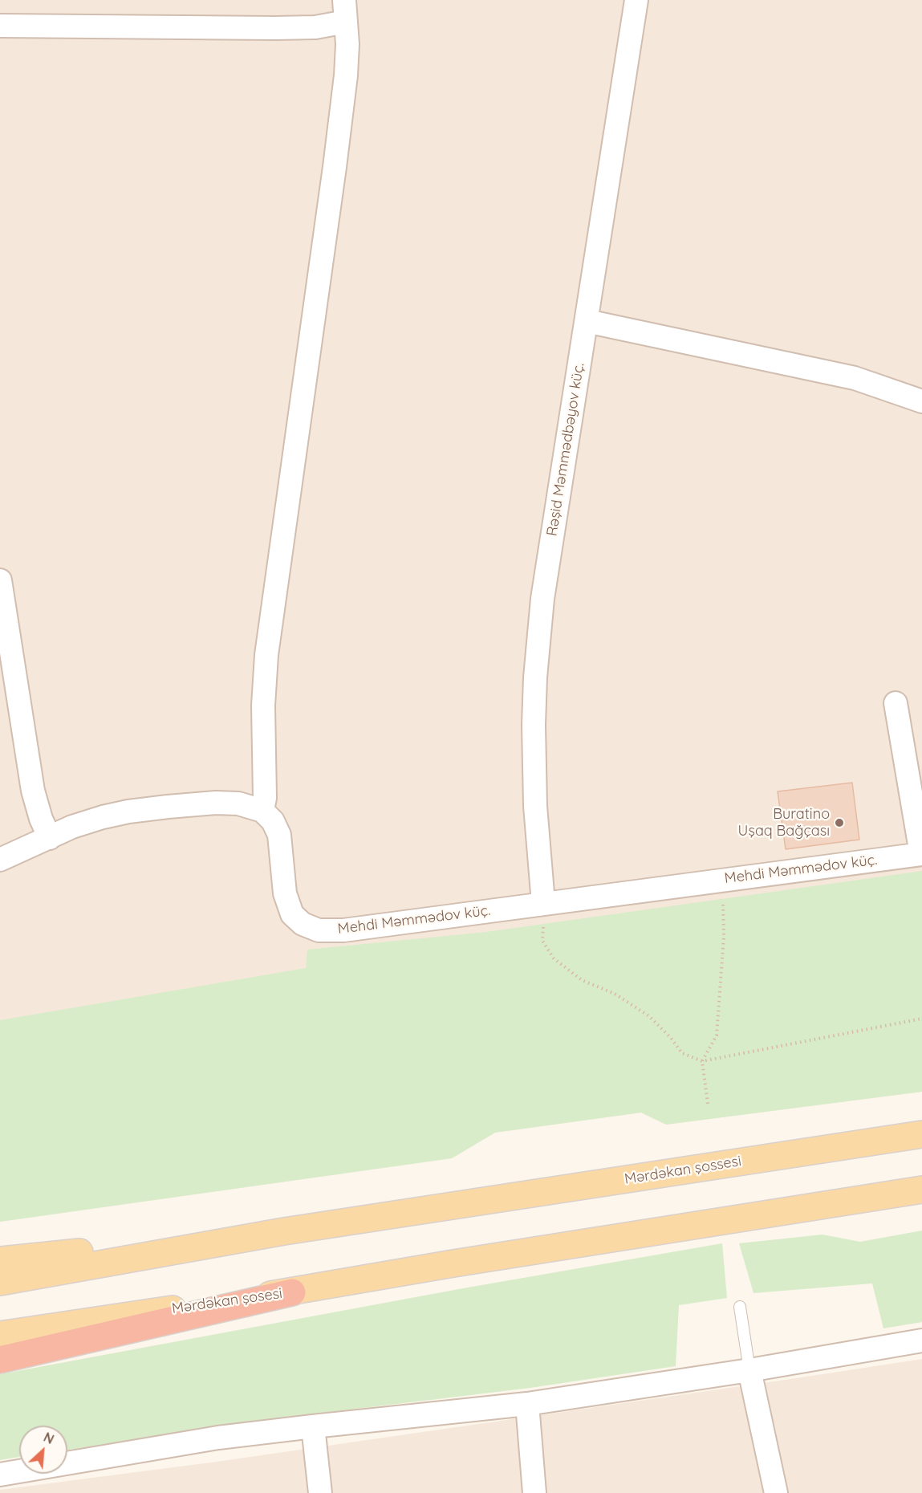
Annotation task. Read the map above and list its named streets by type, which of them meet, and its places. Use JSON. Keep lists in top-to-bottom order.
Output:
{
  "streets": {
    "main road": ["Mərdəkan şossesi", "Mərdəkan şosesi"],
    "street": ["Rəşid Məmmədbəyov küç.", "Mehdi Məmmədov küç."]
  },
  "crossings": [
    ["Rəşid Məmmədbəyov küç.", "Mehdi Məmmədov küç."]
  ],
  "places": ["Buratino Uşaq Bağçası"],
  "north": "top right"
}
